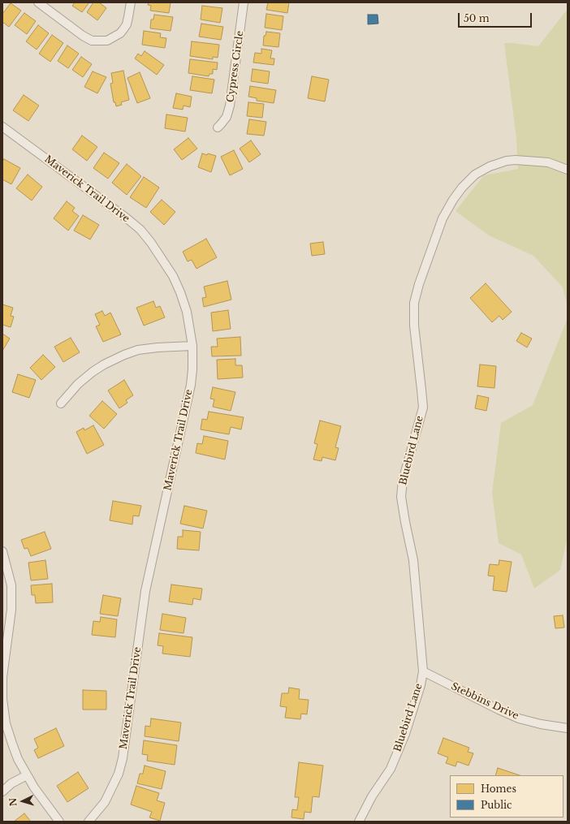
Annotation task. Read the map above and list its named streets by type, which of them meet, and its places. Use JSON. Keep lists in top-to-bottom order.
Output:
{
  "streets": {
    "street": [
      "Cypress Circle",
      "Maverick Trail Drive",
      "Bluebird Lane",
      "Stebbins Drive"
    ]
  },
  "crossings": [
    ["Bluebird Lane", "Stebbins Drive"]
  ],
  "legend": ["Homes", "Public"],
  "scale_bar": "50 m",
  "north": "left"
}
